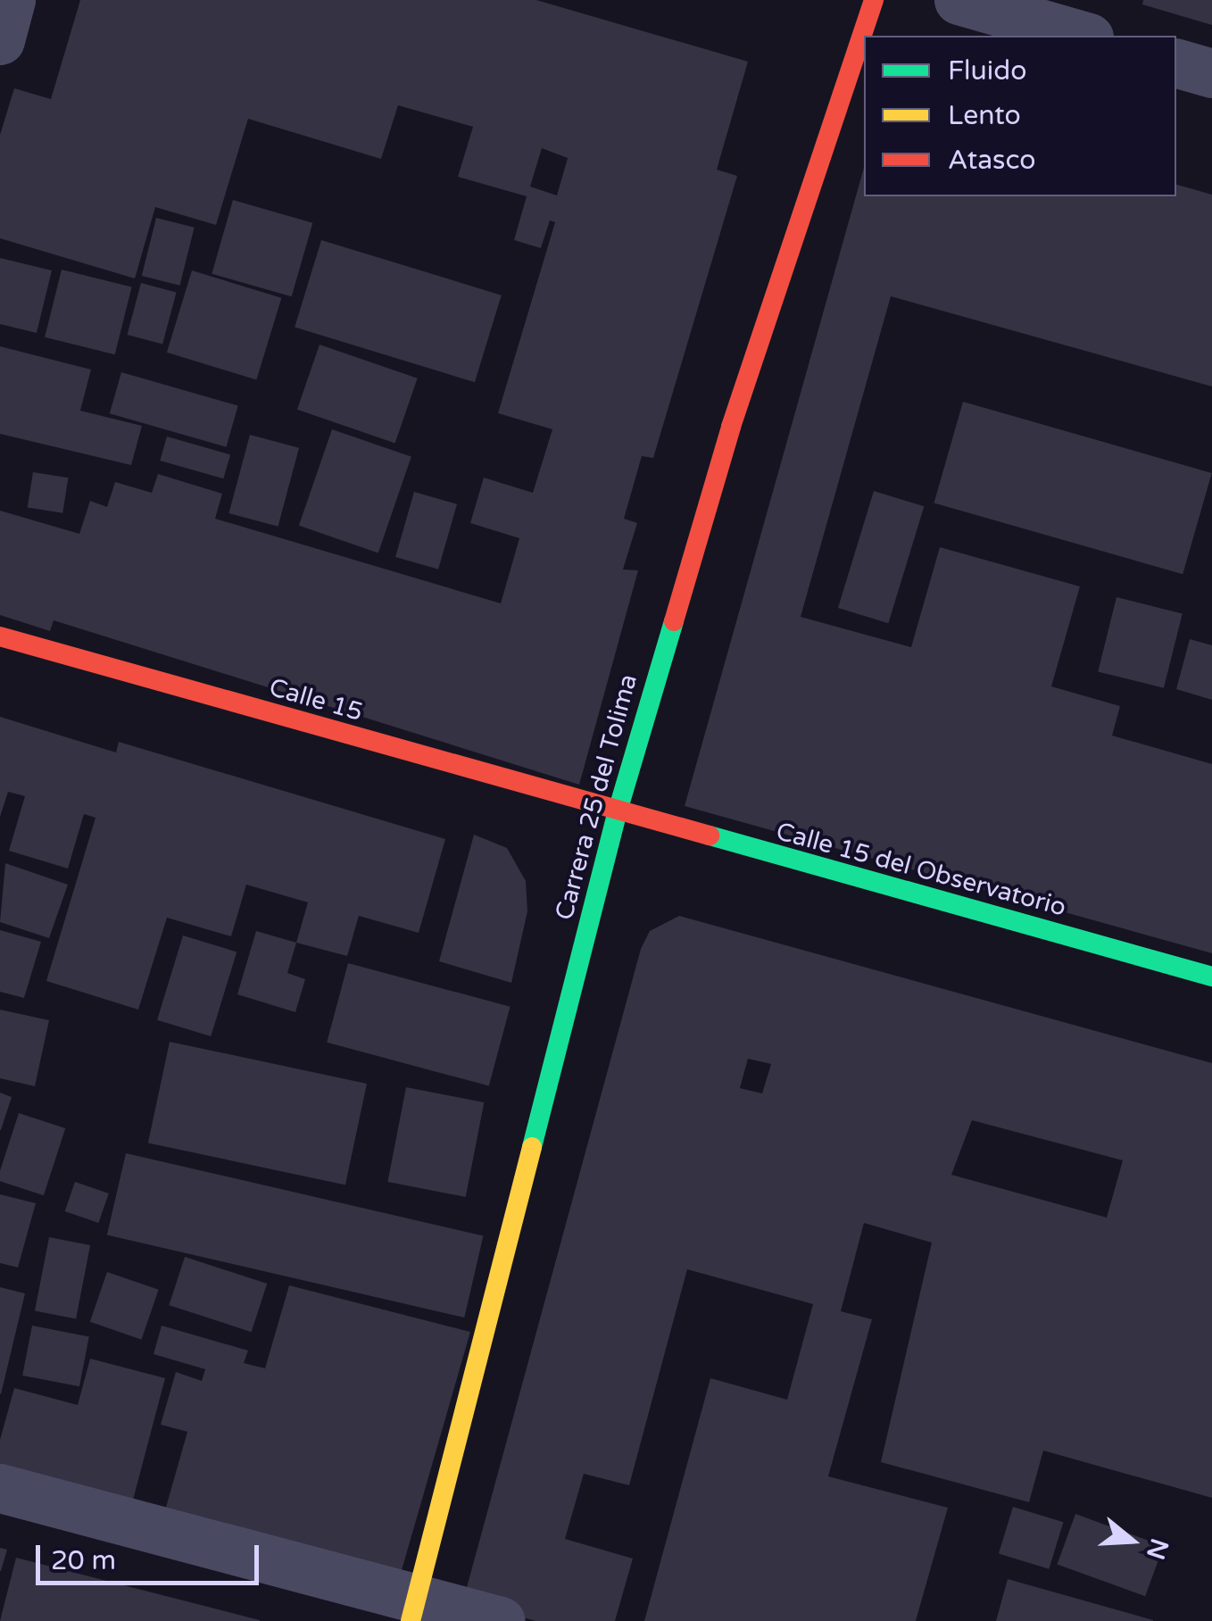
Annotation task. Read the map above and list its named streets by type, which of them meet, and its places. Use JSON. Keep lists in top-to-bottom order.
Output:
{
  "streets": {
    "street": ["Calle 15", "Carrera 25 del Tolima", "Calle 15 del Observatorio"]
  },
  "crossings": [
    ["Calle 15", "Carrera 25 del Tolima"],
    ["Calle 15", "Calle 15 del Observatorio"],
    ["Carrera 25 del Tolima", "Calle 15 del Observatorio"]
  ],
  "legend": ["Fluido", "Lento", "Atasco"],
  "scale_bar": "20 m",
  "north": "right"
}
